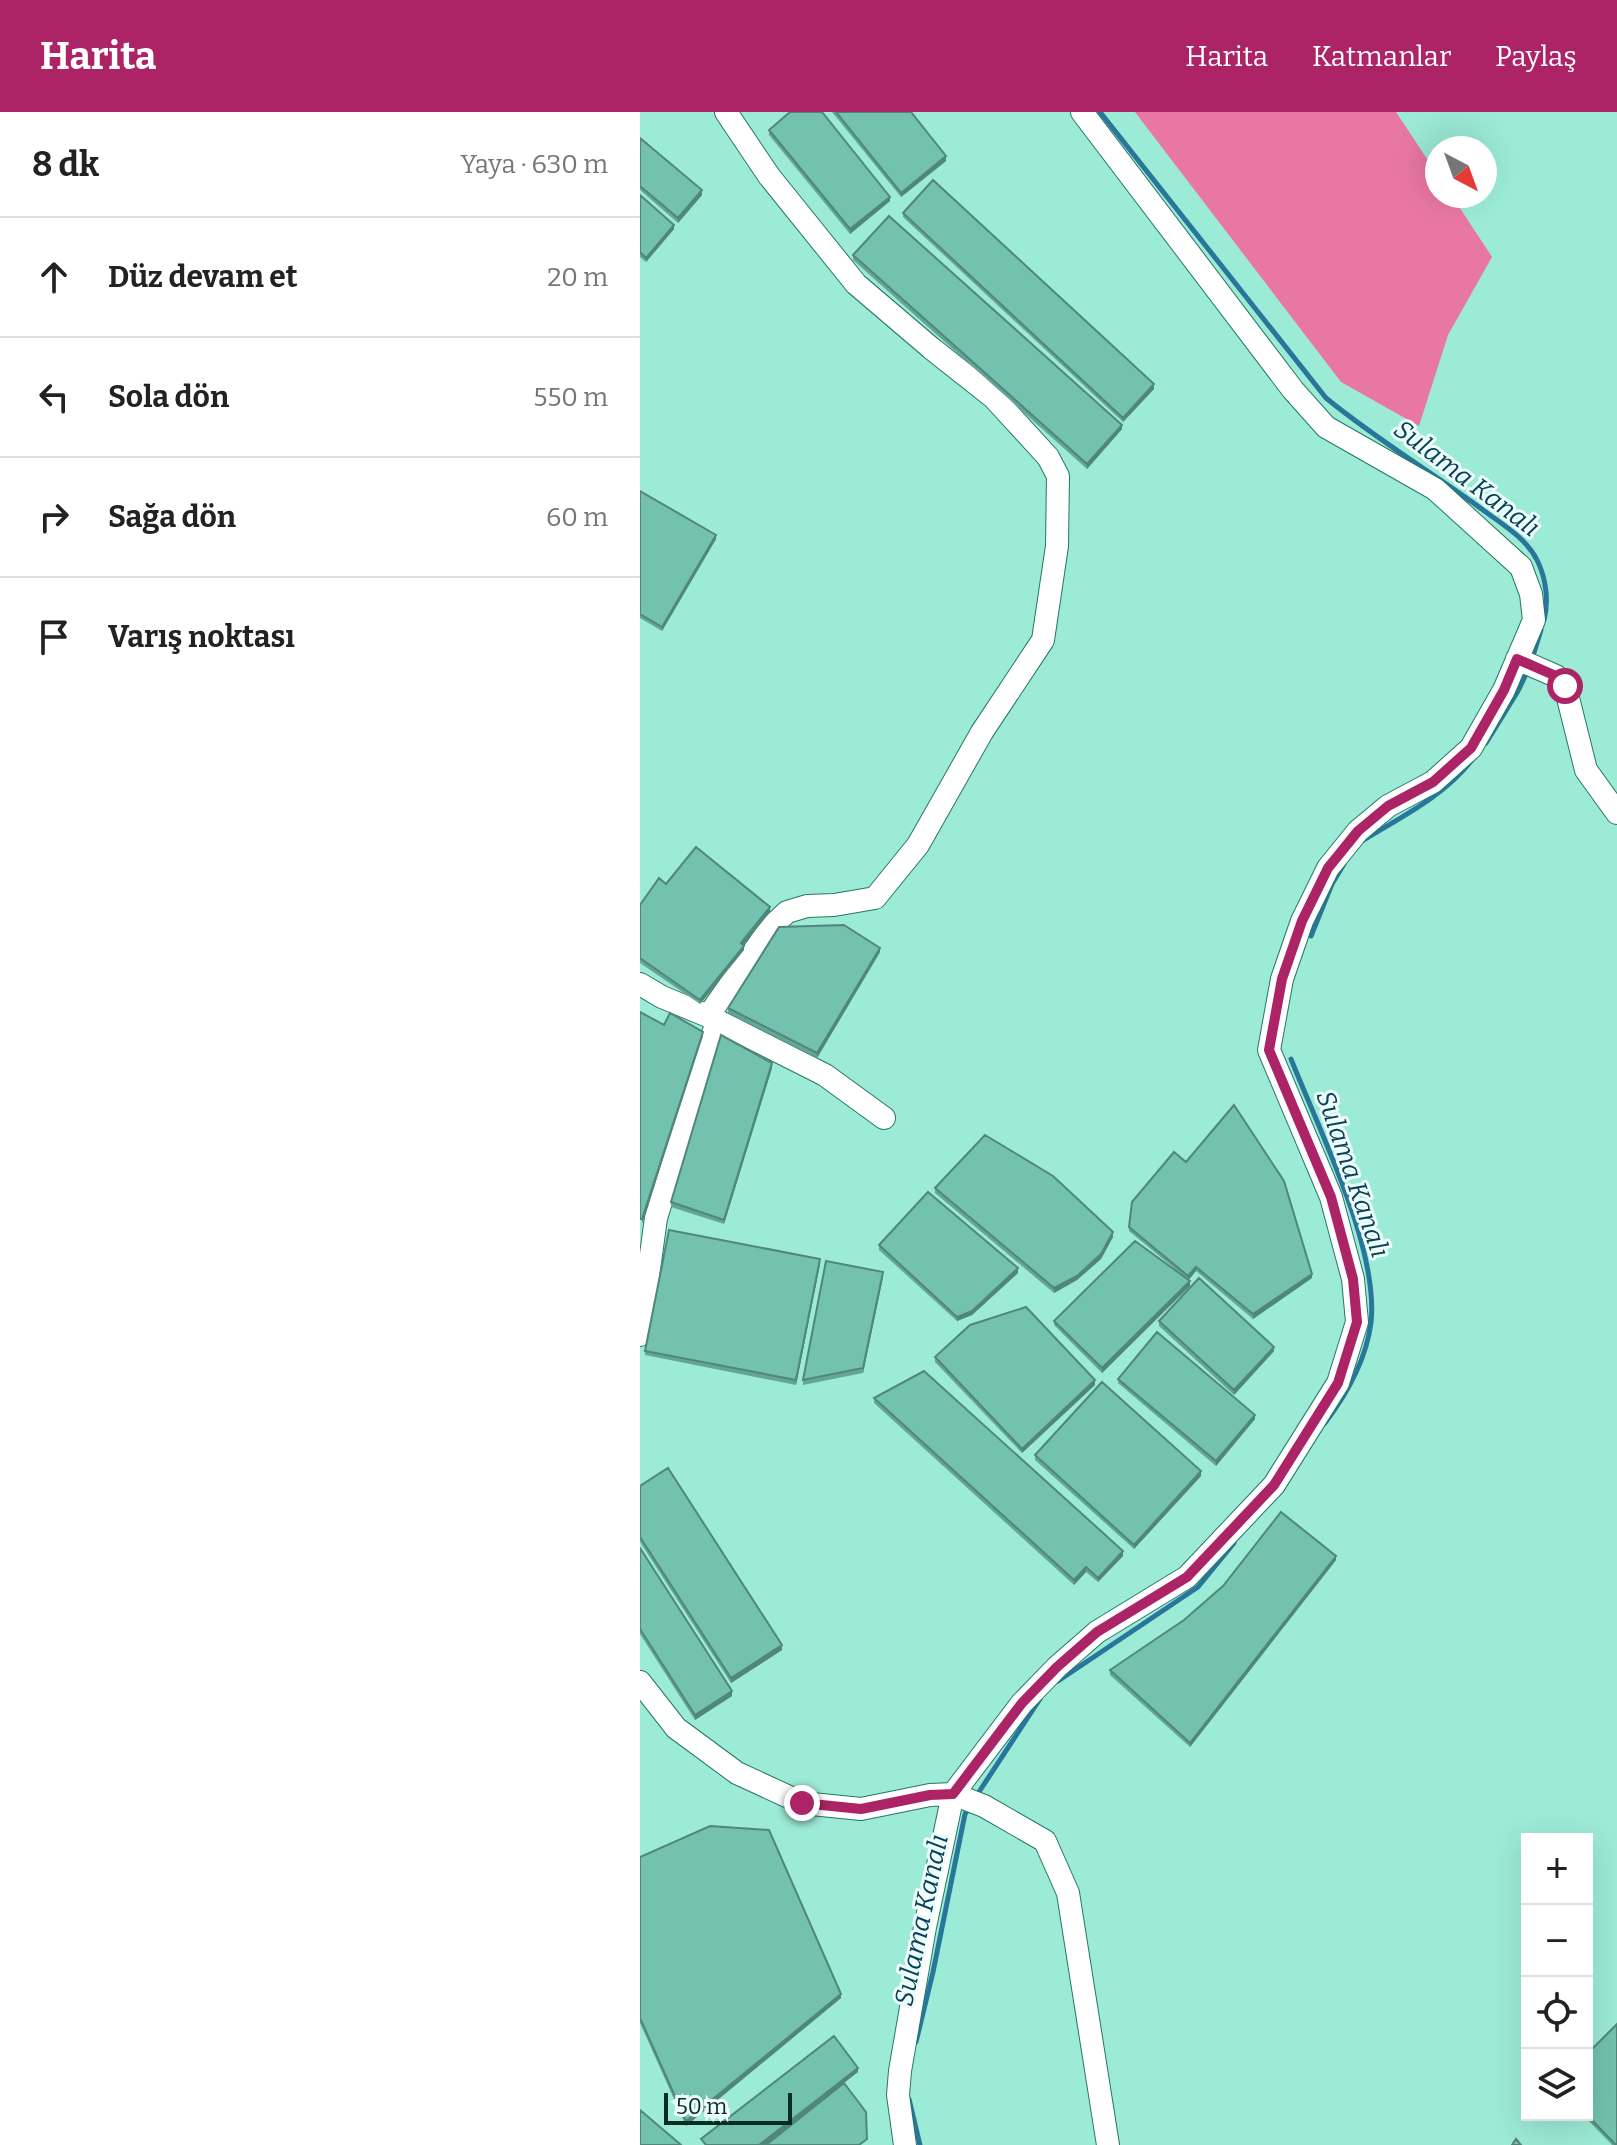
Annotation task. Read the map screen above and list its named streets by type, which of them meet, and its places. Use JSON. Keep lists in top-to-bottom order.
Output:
{
  "water": ["Sulama Kanalı"],
  "scale_bar": "50 m",
  "north": "bottom right",
  "page": {
    "header": "Harita",
    "nav": ["Harita", "Katmanlar", "Paylaş"],
    "heading": ["8 dk", "Yaya · 630 m"],
    "list": [
      ["Düz devam et", "20 m"],
      ["Sola dön", "550 m"],
      ["Sağa dön", "60 m"],
      "Varış noktası"
    ],
    "map_buttons": ["+", "−"],
    "scale": "50 m"
  }
}
